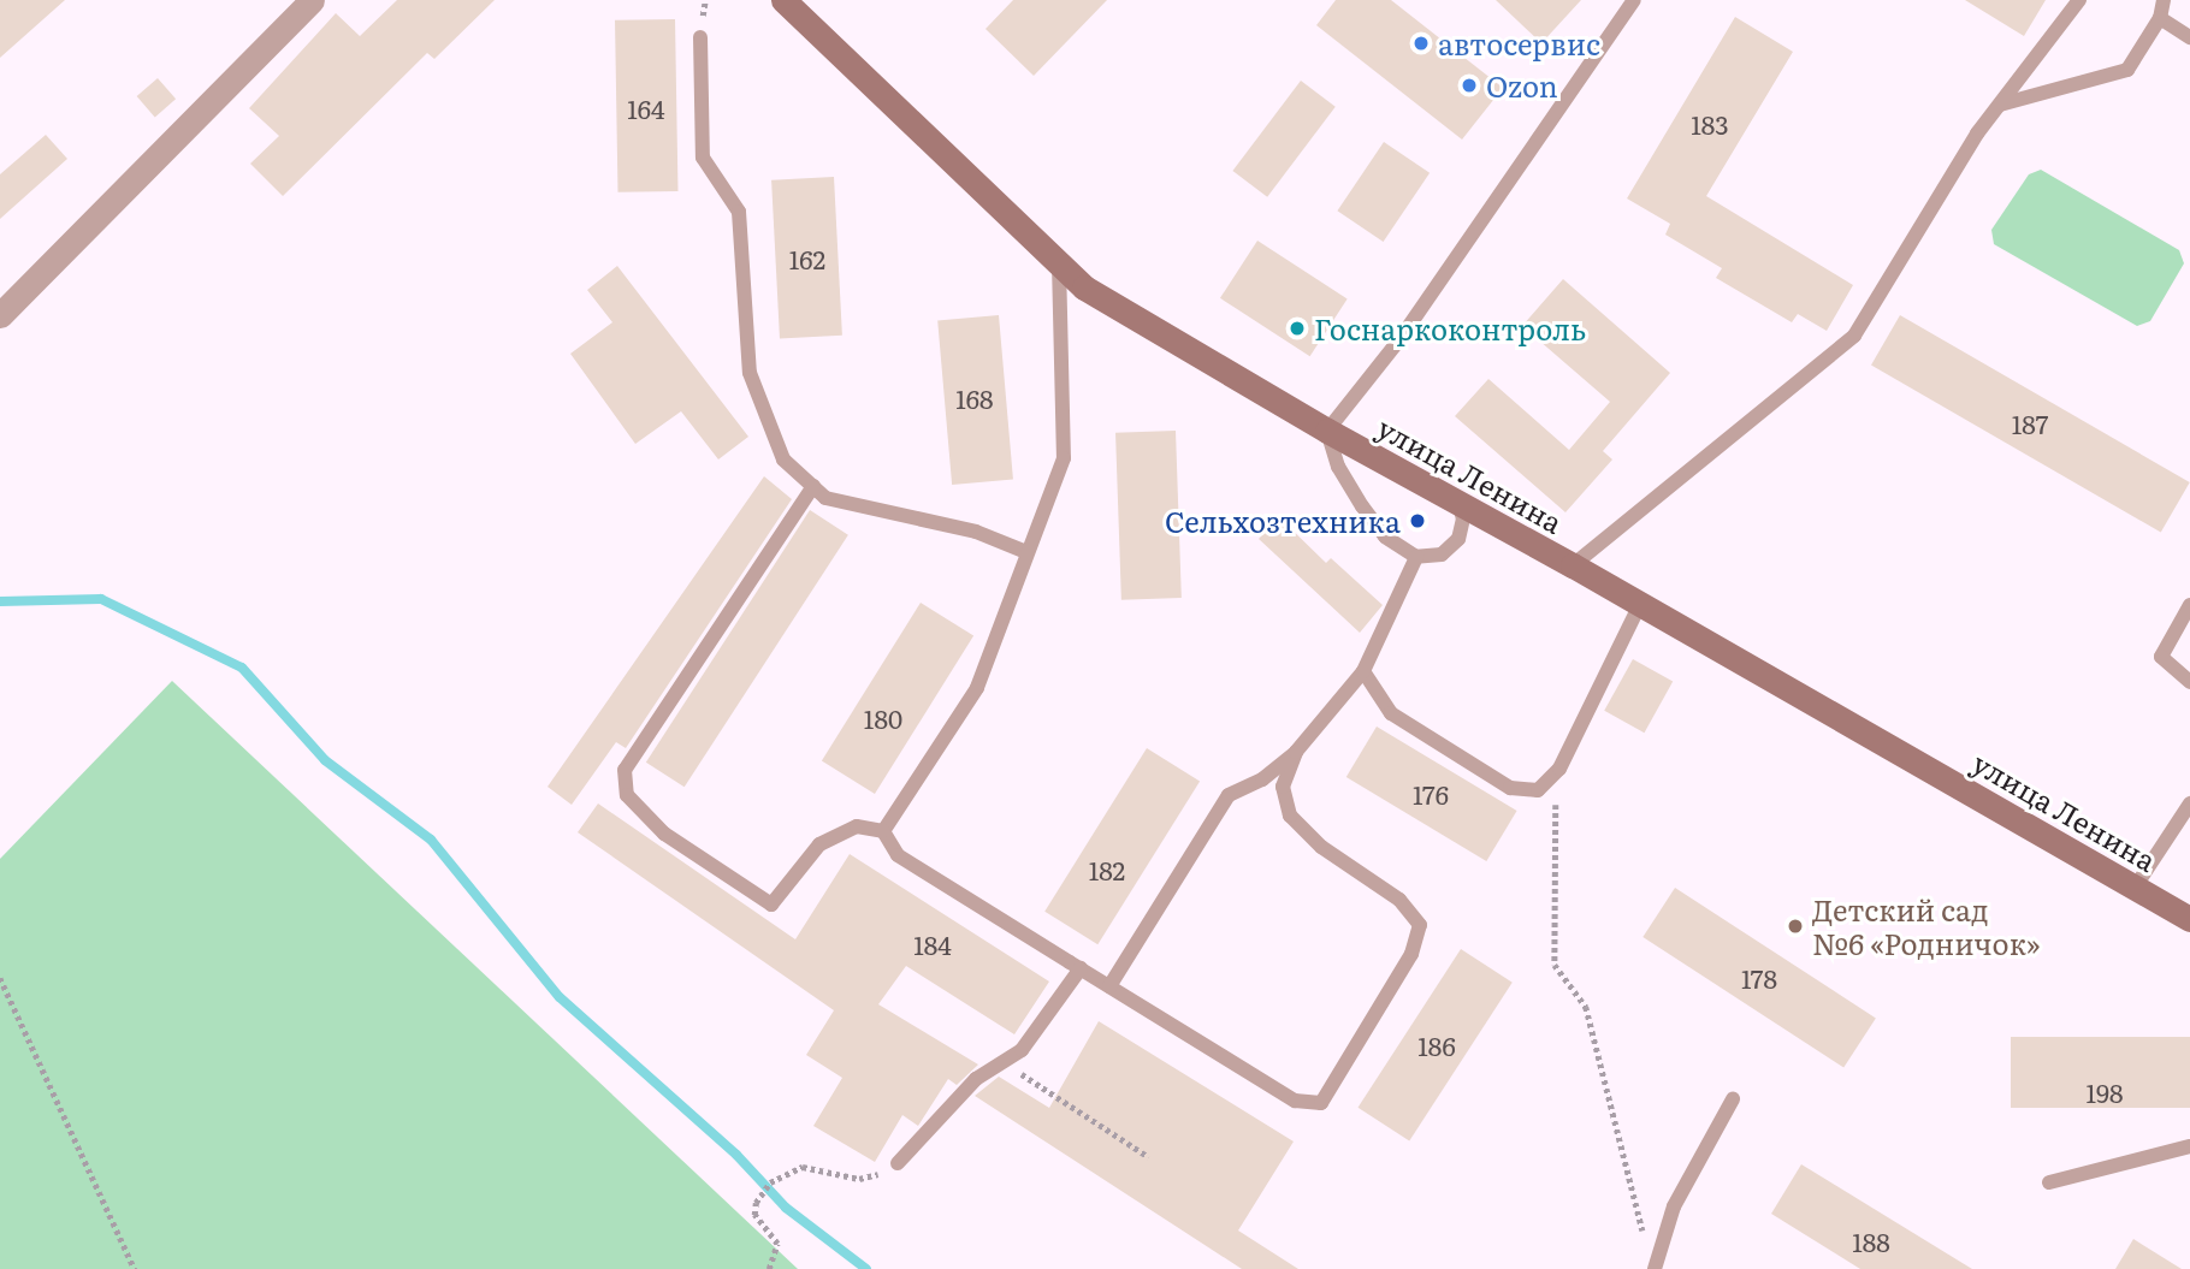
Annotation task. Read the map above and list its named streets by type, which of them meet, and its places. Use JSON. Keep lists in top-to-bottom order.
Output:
{
  "streets": {
    "street": ["улица Ленина"]
  },
  "places": [
    "автосервис",
    "Ozon",
    "Госнаркоконтроль",
    "Сельхозтехника",
    "Детский сад №6 «Родничок»"
  ],
  "house_numbers": [
    "164",
    "183",
    "162",
    "168",
    "187",
    "180",
    "176",
    "182",
    "184",
    "178",
    "186",
    "198",
    "188"
  ]
}
